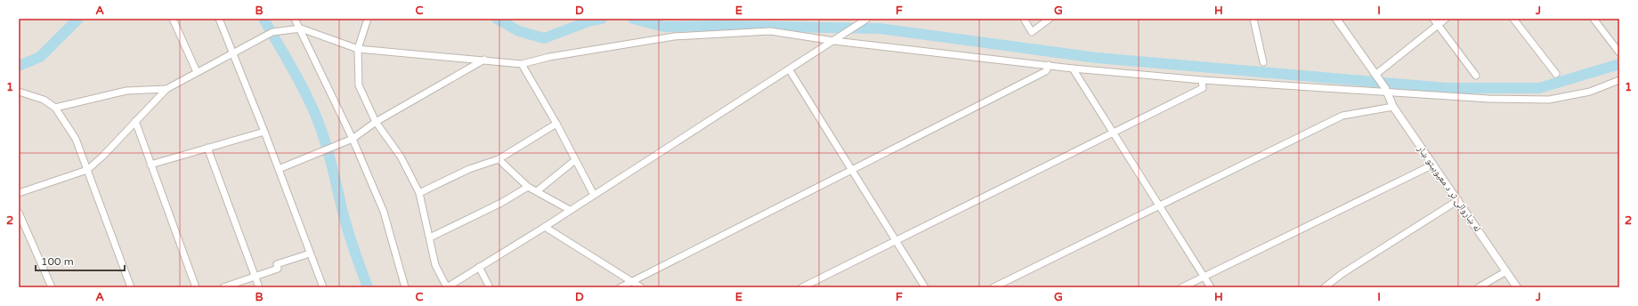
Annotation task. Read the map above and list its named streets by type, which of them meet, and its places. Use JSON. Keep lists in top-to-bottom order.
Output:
{
  "streets": {
    "street": ["له ښاروالۍ تر د معیوبیتو ښار"]
  },
  "scale_bar": "100 m",
  "grid": {
    "columns": [
      "A",
      "B",
      "C",
      "D",
      "E",
      "F",
      "G",
      "H",
      "I",
      "J"
    ],
    "rows": ["1", "2"]
  }
}
